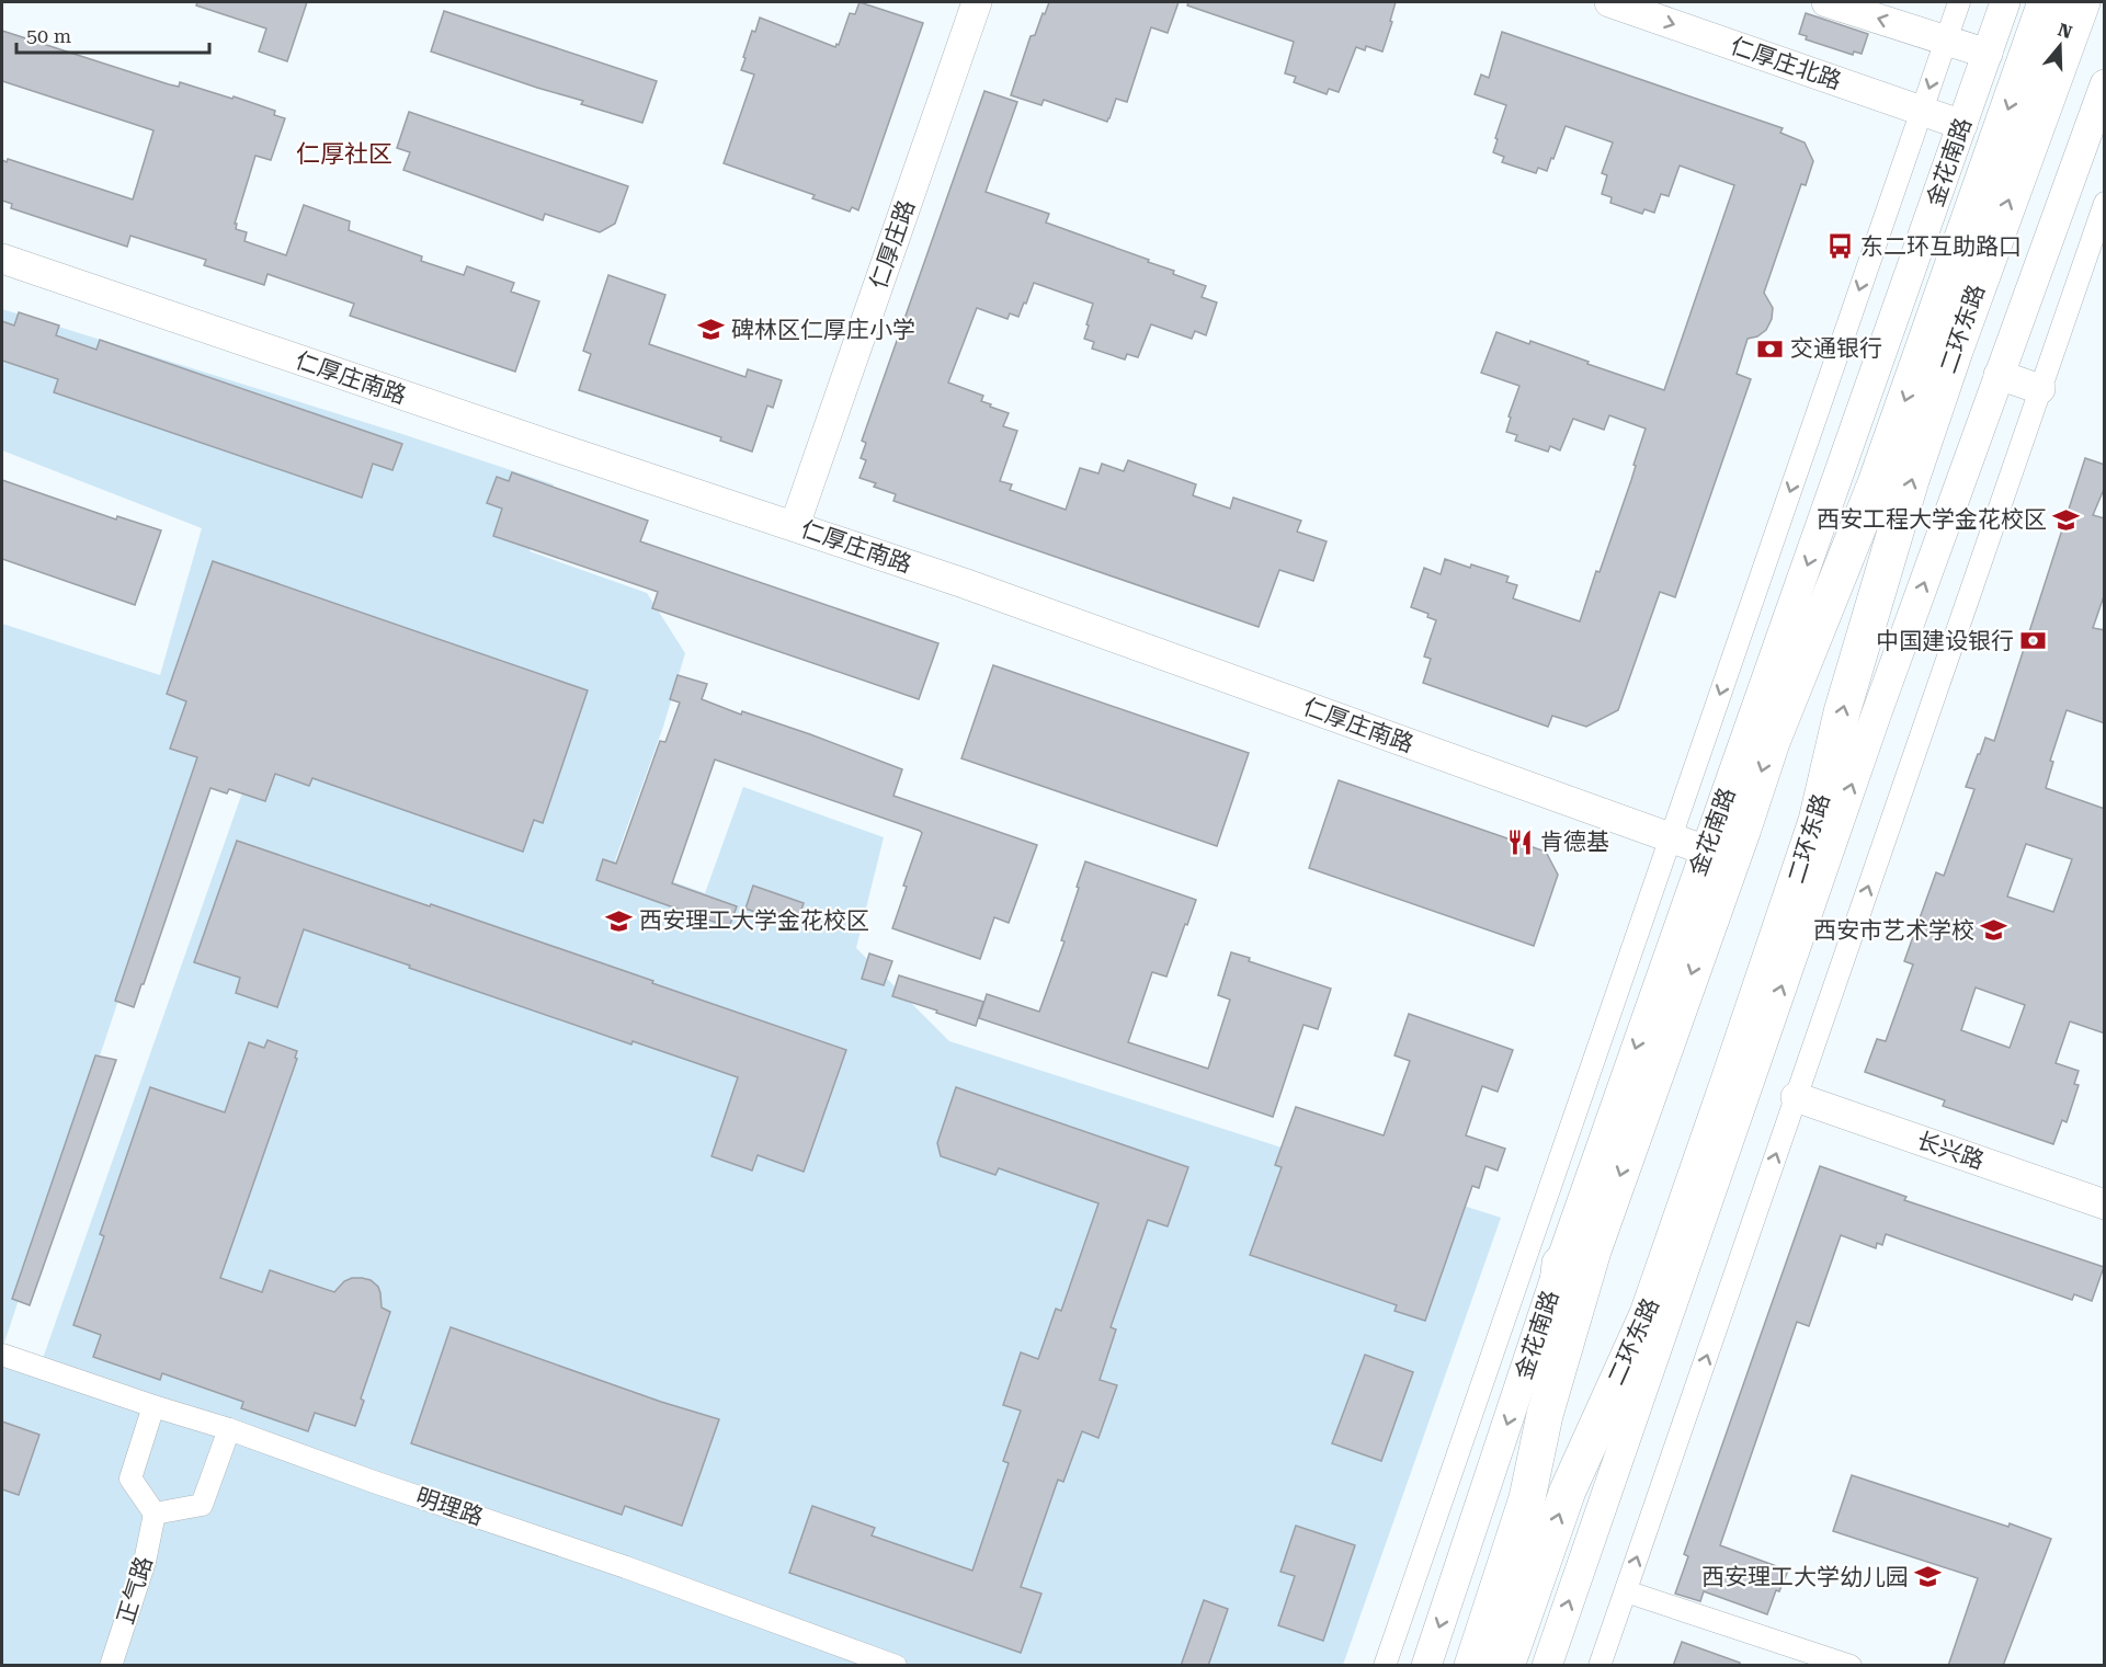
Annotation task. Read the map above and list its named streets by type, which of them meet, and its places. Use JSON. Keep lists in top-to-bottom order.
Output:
{
  "streets": {
    "highway": ["二环东路"],
    "main road": [
      "仁厚庄北路",
      "金花南路",
      "仁厚庄路",
      "仁厚庄南路",
      "长兴路"
    ],
    "street": ["明理路", "正气路"]
  },
  "crossings": [
    ["仁厚庄北路", "金花南路"],
    ["金花南路", "仁厚庄南路"],
    ["仁厚庄路", "仁厚庄南路"]
  ],
  "districts": ["仁厚社区"],
  "places": {
    "bus stop": ["东二环互助路口"],
    "school or university": [
      "碑林区仁厚庄小学",
      "西安工程大学金花校区",
      "西安理工大学金花校区",
      "西安市艺术学校",
      "西安理工大学幼儿园"
    ],
    "bank": ["交通银行", "中国建设银行"],
    "restaurant": ["肯德基"]
  },
  "scale_bar": "50 m",
  "north": "top"
}
